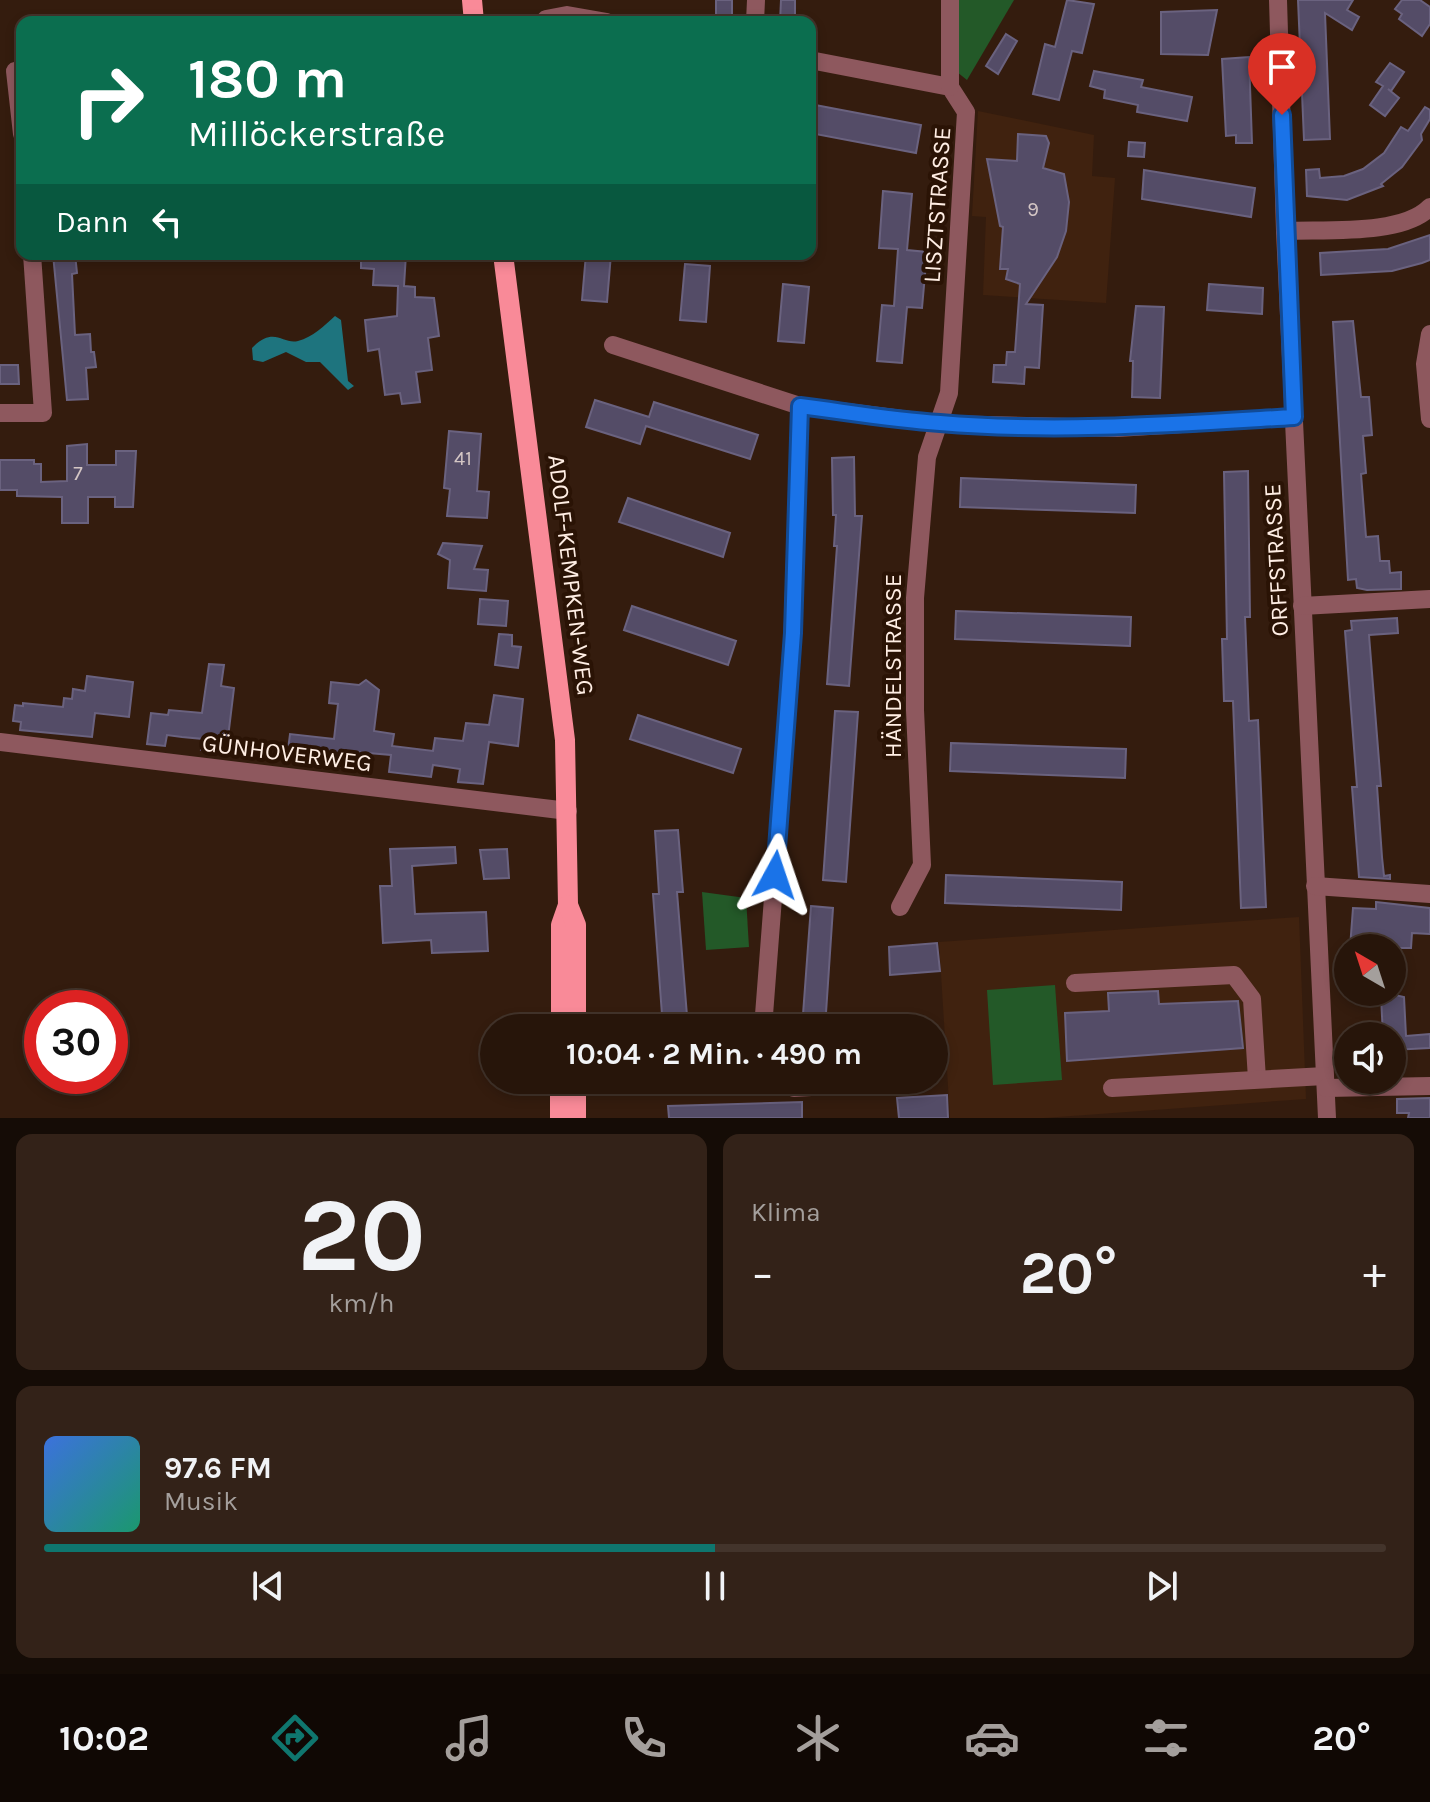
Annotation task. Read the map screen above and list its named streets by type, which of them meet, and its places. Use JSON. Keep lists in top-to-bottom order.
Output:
{
  "streets": {
    "main road": ["ADOLF-KEMPKEN-WEG"],
    "street": [
      "LISZTSTRASSE",
      "ORFFSTRASSE",
      "HÄNDELSTRASSE",
      "GÜNHOVERWEG"
    ]
  },
  "crossings": [
    ["LISZTSTRASSE", "HÄNDELSTRASSE"],
    ["ADOLF-KEMPKEN-WEG", "GÜNHOVERWEG"]
  ],
  "house_numbers": ["9", "41", "7"],
  "north": "top left",
  "page": {
    "turn": ["180 m", "Millöckerstraße"],
    "then": "Dann",
    "limit": "30",
    "trip": "10:04 · 2 Min. · 490 m",
    "tile": [
      ["20", "km/h"],
      "Klima"
    ],
    "heat": ["−", "20°", "+"],
    "song": ["97.6 FM", "Musik"],
    "tabs": ["10:02", "20°"]
  }
}
